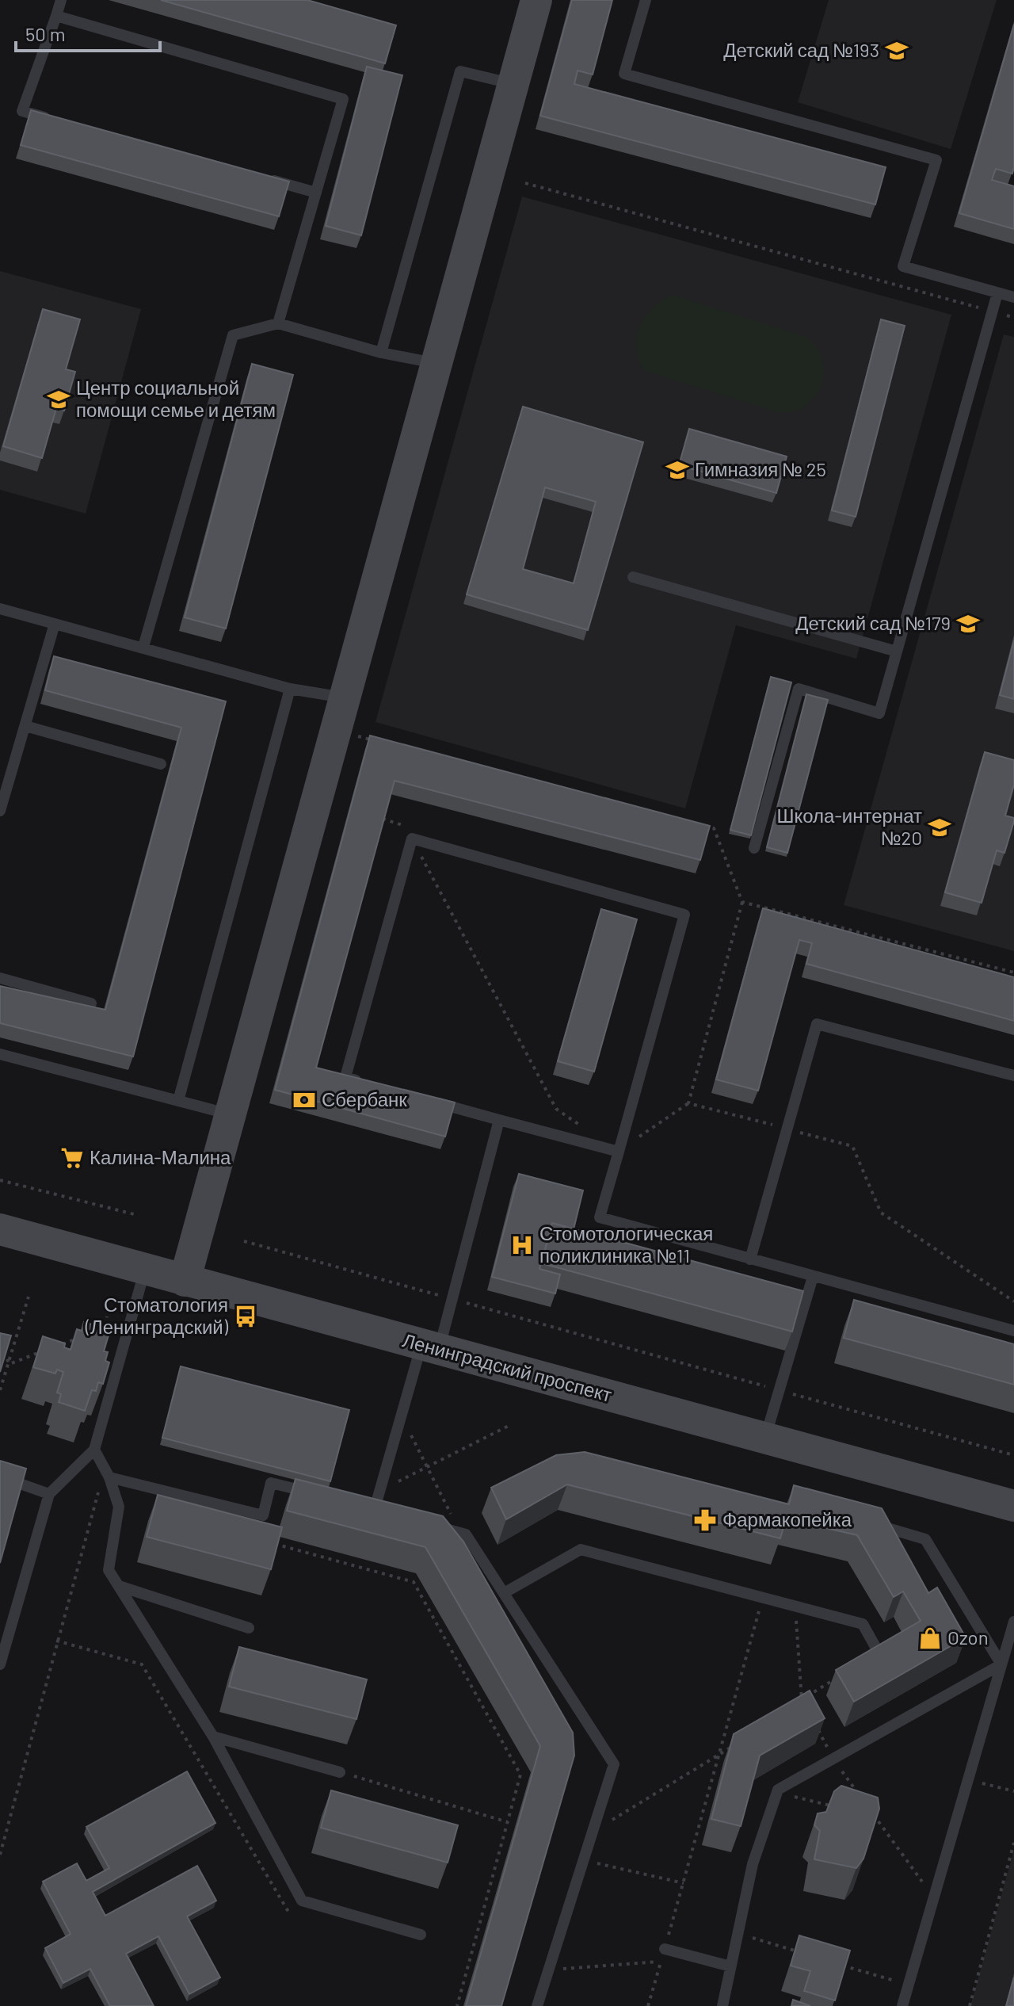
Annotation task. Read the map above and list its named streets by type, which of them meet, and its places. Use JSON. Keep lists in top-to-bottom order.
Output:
{
  "streets": {
    "street": ["Ленинградский проспект"]
  },
  "places": {
    "school or university": [
      "Детский сад №193",
      "Центр социальной помощи семье и детям",
      "Гимназия № 25",
      "Детский сад №179",
      "Школа-интернат №20"
    ],
    "bank": ["Сбербанк"],
    "supermarket": ["Калина-Малина"],
    "hospital": ["Стомотологическая поликлиника №11"],
    "bus stop": ["Стоматология (Ленинградский)"],
    "pharmacy": ["Фармакопейка"],
    "shop": ["Ozon"]
  },
  "scale_bar": "50 m"
}
